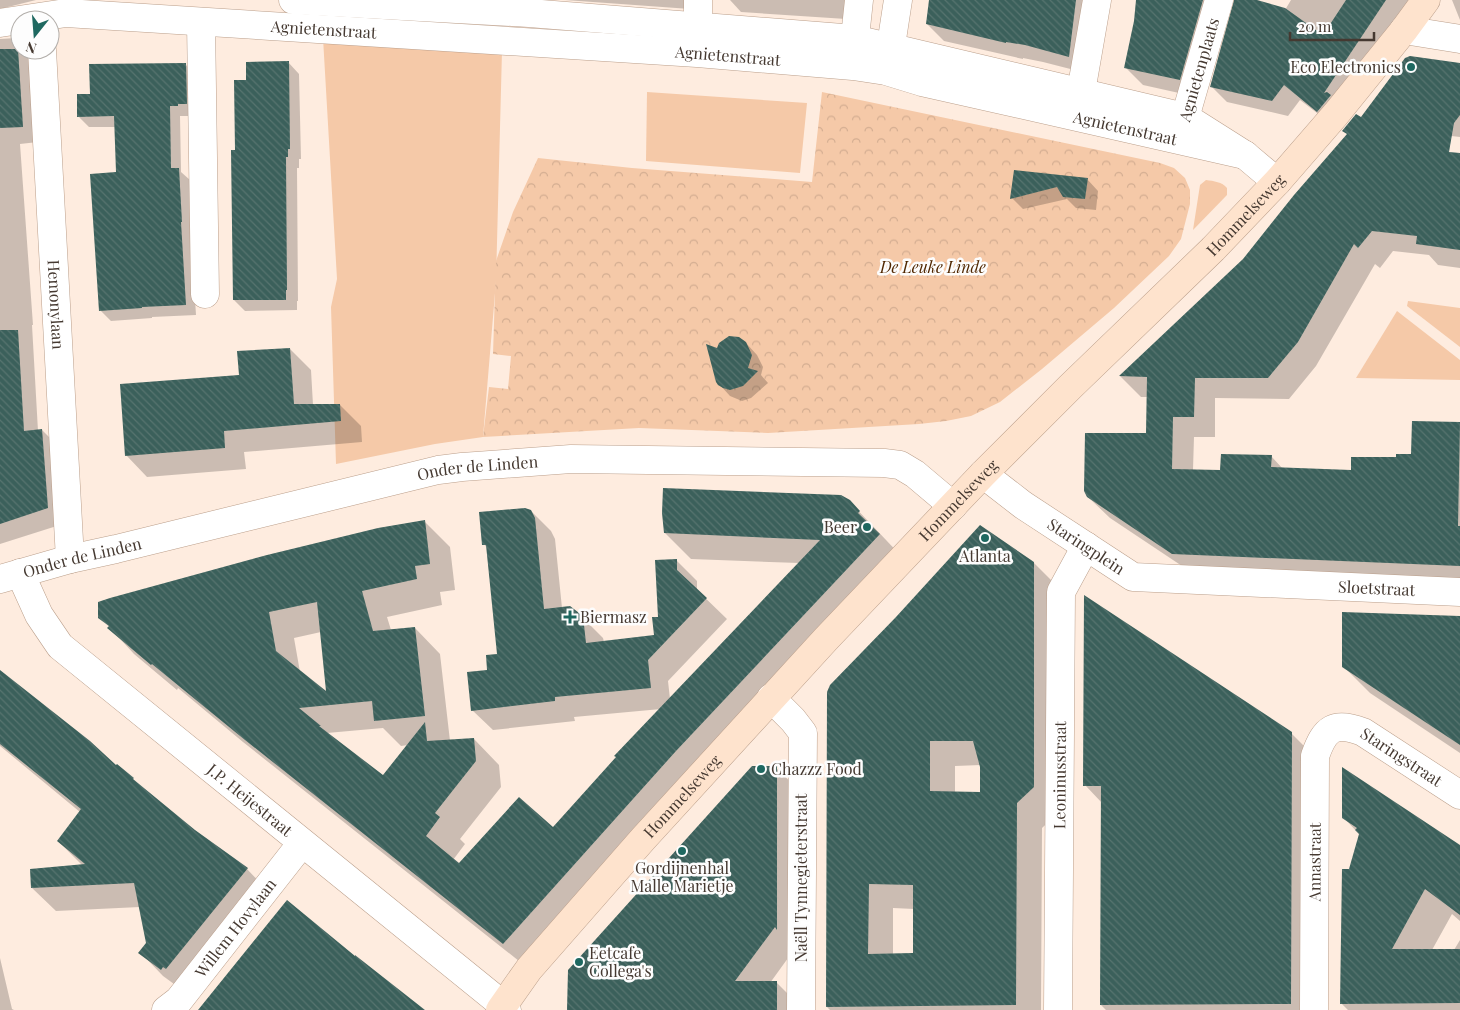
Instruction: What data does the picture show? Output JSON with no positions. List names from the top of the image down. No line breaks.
{"streets":{"street":["Agnietenstraat","Agnietenplaats","Hommelseweg","Hemonylaan","Onder de Linden","Staringplein","Sloetstraat","Staringstraat","Leoninusstraat","J.P. Heijestraat","Annastraat","Naëll Tynnegieterstraat","Willem Hovylaan"]},"crossings":[["Agnietenstraat","Agnietenplaats"],["Agnietenstraat","Hommelseweg"],["Hommelseweg","Onder de Linden"],["Hommelseweg","Staringplein"],["Hommelseweg","J.P. Heijestraat"],["Hommelseweg","Naëll Tynnegieterstraat"],["Hemonylaan","Onder de Linden"],["Onder de Linden","J.P. Heijestraat"],["Staringplein","Sloetstraat"],["Staringplein","Leoninusstraat"],["Staringstraat","Annastraat"],["J.P. Heijestraat","Willem Hovylaan"]],"parks":["De Leuke Linde"],"places":{"other":["Eco Electronics","Beer","Atlanta","Chazzz Food","Gordijnenhal Malle Marietje","Eetcafe Collega's"],"health":["Biermasz"]},"scale_bar":"20 m","north":"bottom"}
